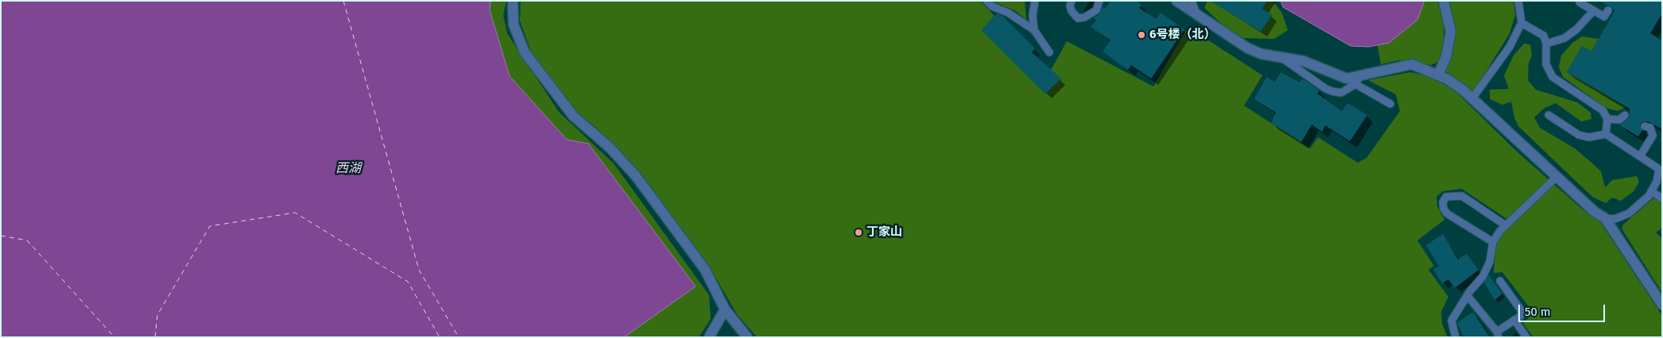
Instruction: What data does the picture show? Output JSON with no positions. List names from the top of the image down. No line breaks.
{"water":["西湖"],"places":["6号楼（北）","丁家山"],"scale_bar":"50 m"}
